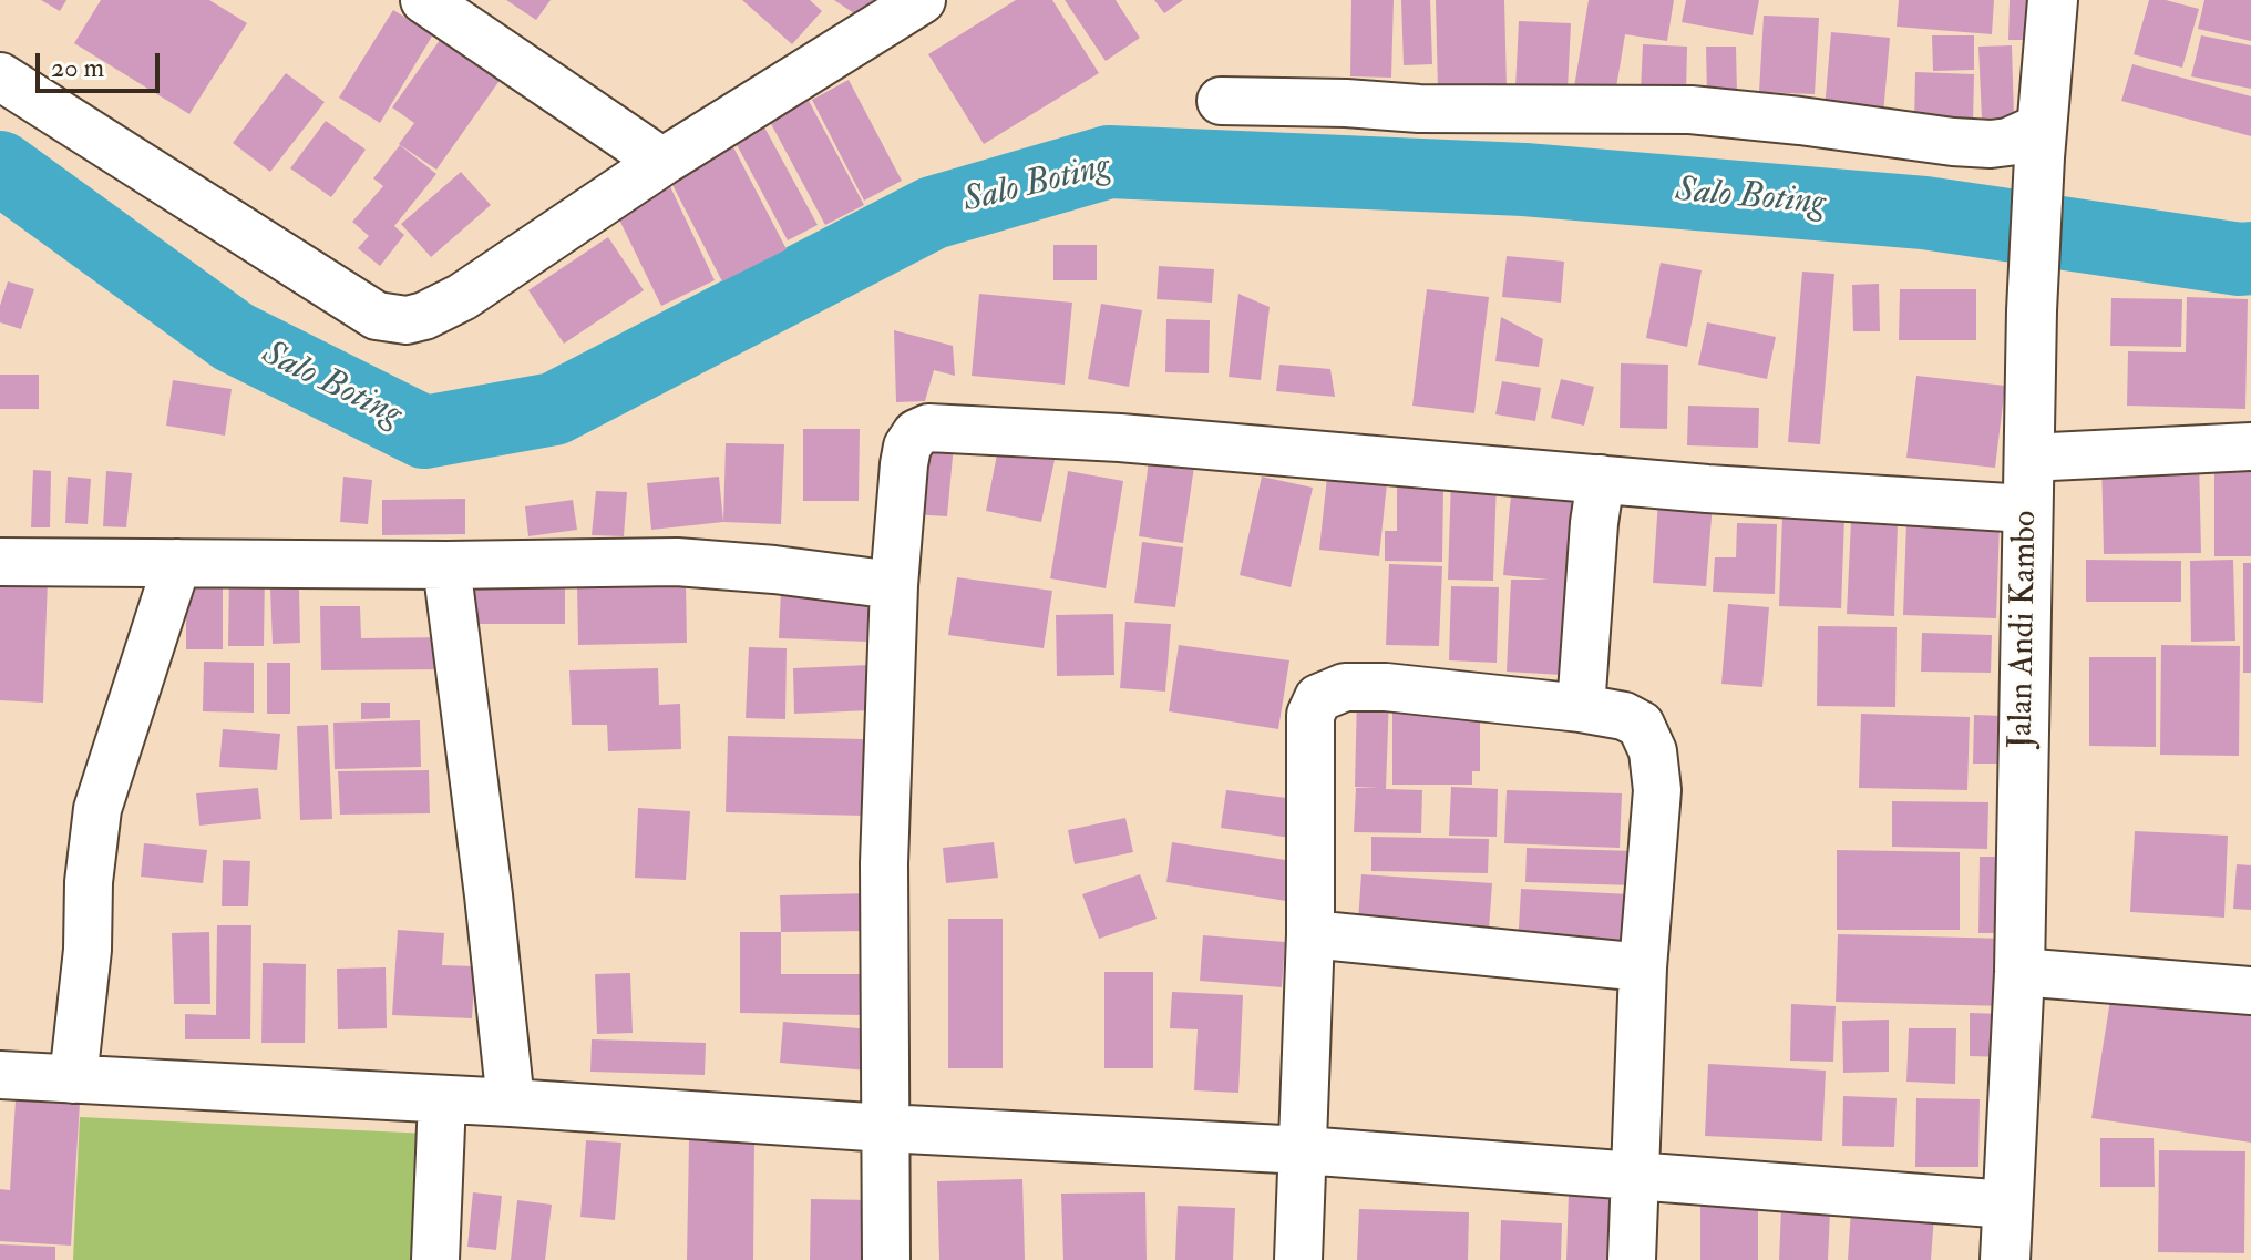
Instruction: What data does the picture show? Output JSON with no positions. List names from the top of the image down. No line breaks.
{"streets":{"street":["Jalan Andi Kambo"]},"water":["Salo Boting"],"scale_bar":"20 m"}
